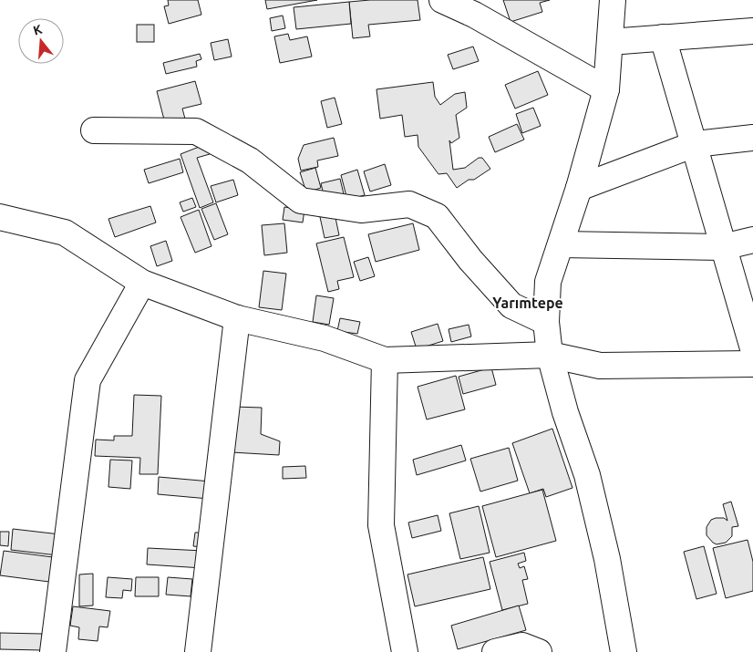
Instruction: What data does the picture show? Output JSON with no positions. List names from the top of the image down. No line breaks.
{"districts":["Yarımtepe"],"north":"top"}
